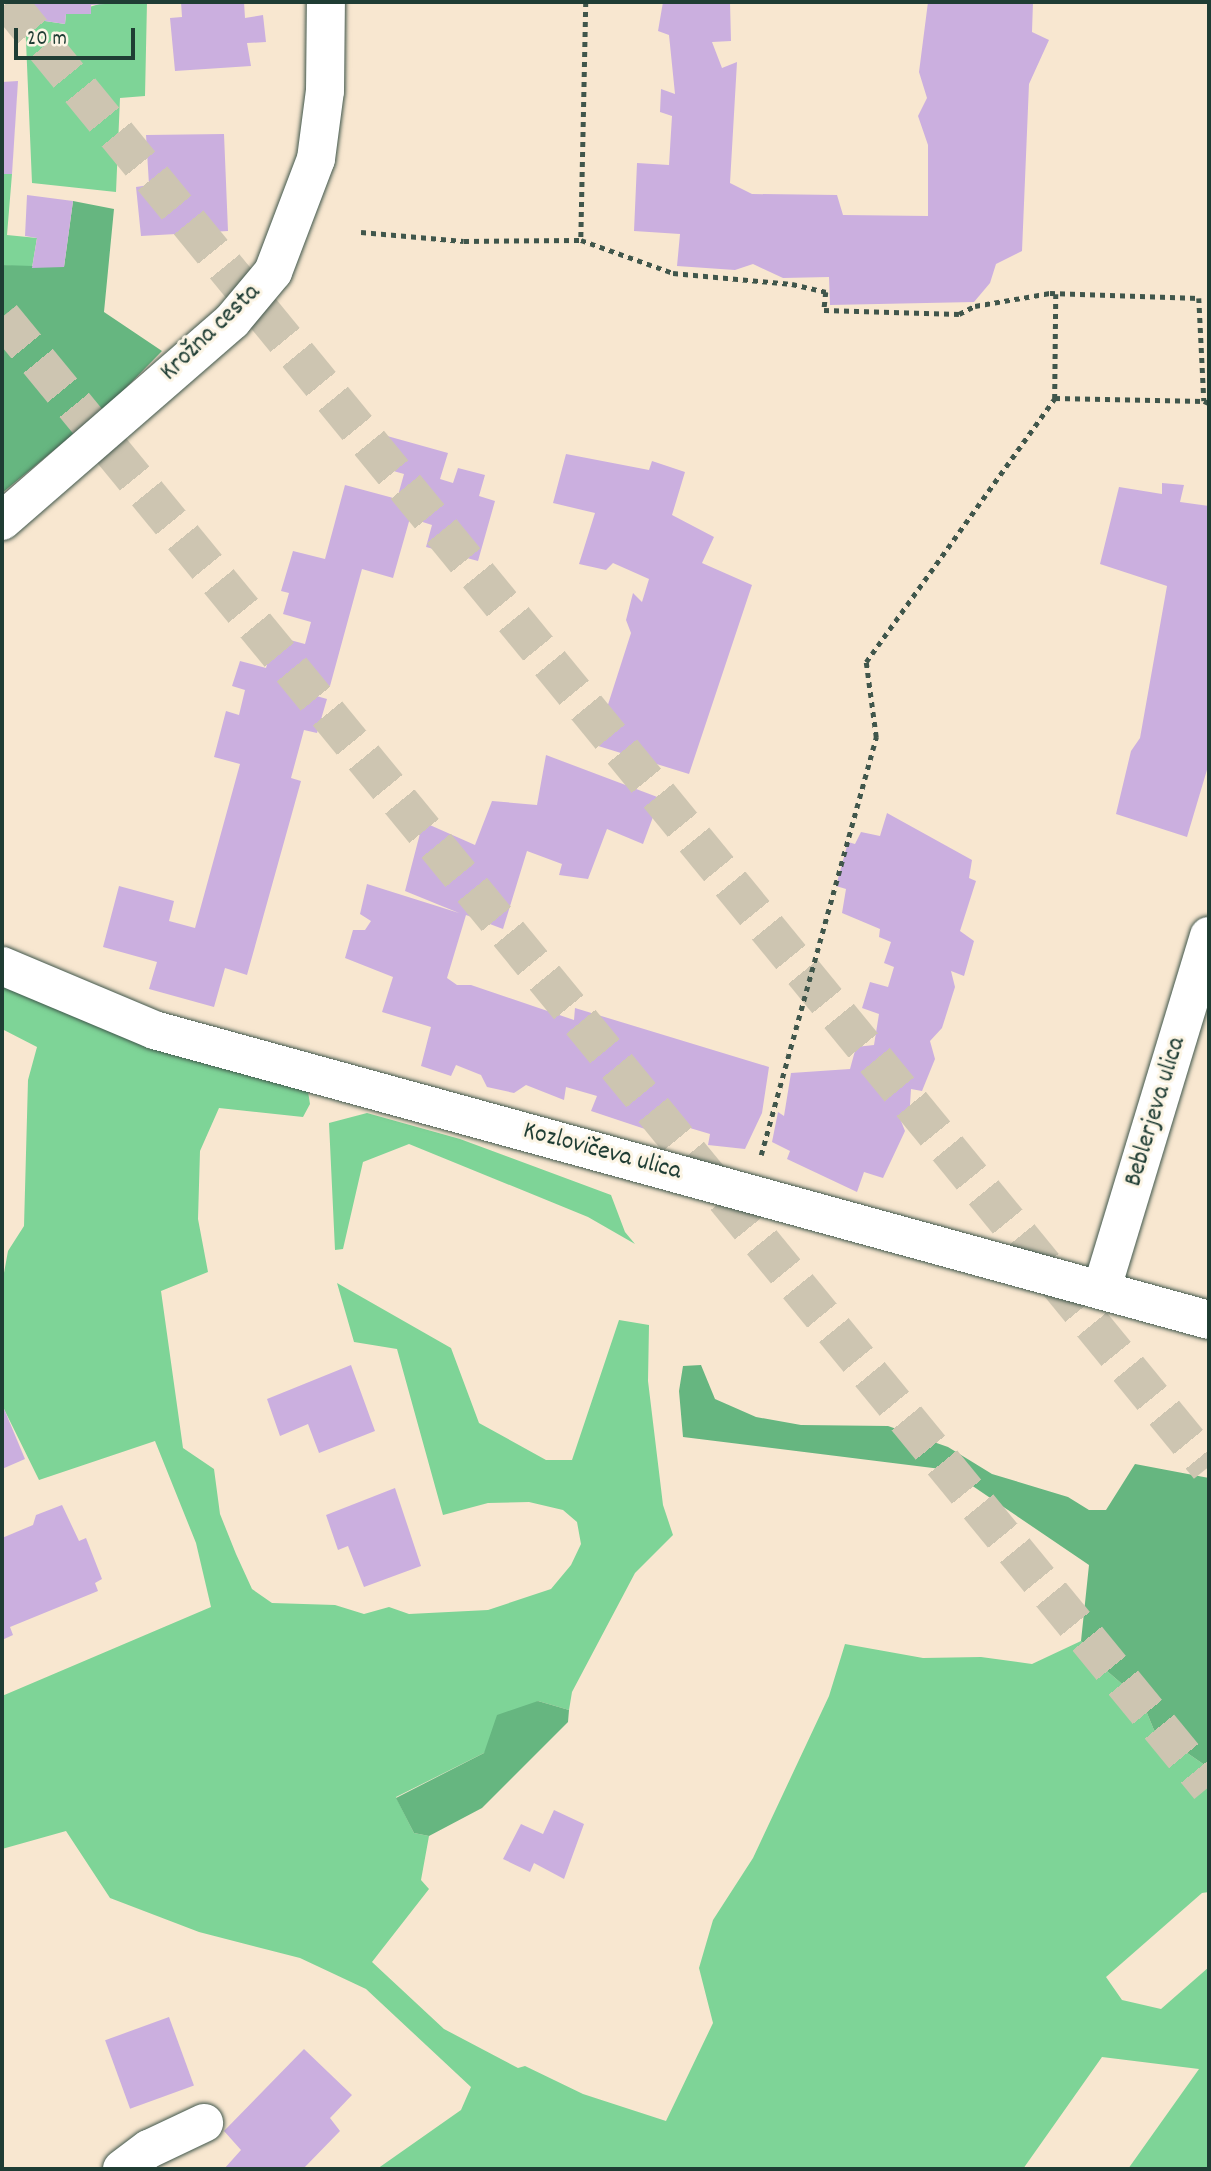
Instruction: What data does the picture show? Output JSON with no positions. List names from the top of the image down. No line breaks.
{"streets":{"street":["Krožna cesta","Beblerjeva ulica","Kozlovičeva ulica"]},"crossings":[["Beblerjeva ulica","Kozlovičeva ulica"]],"scale_bar":"20 m"}
